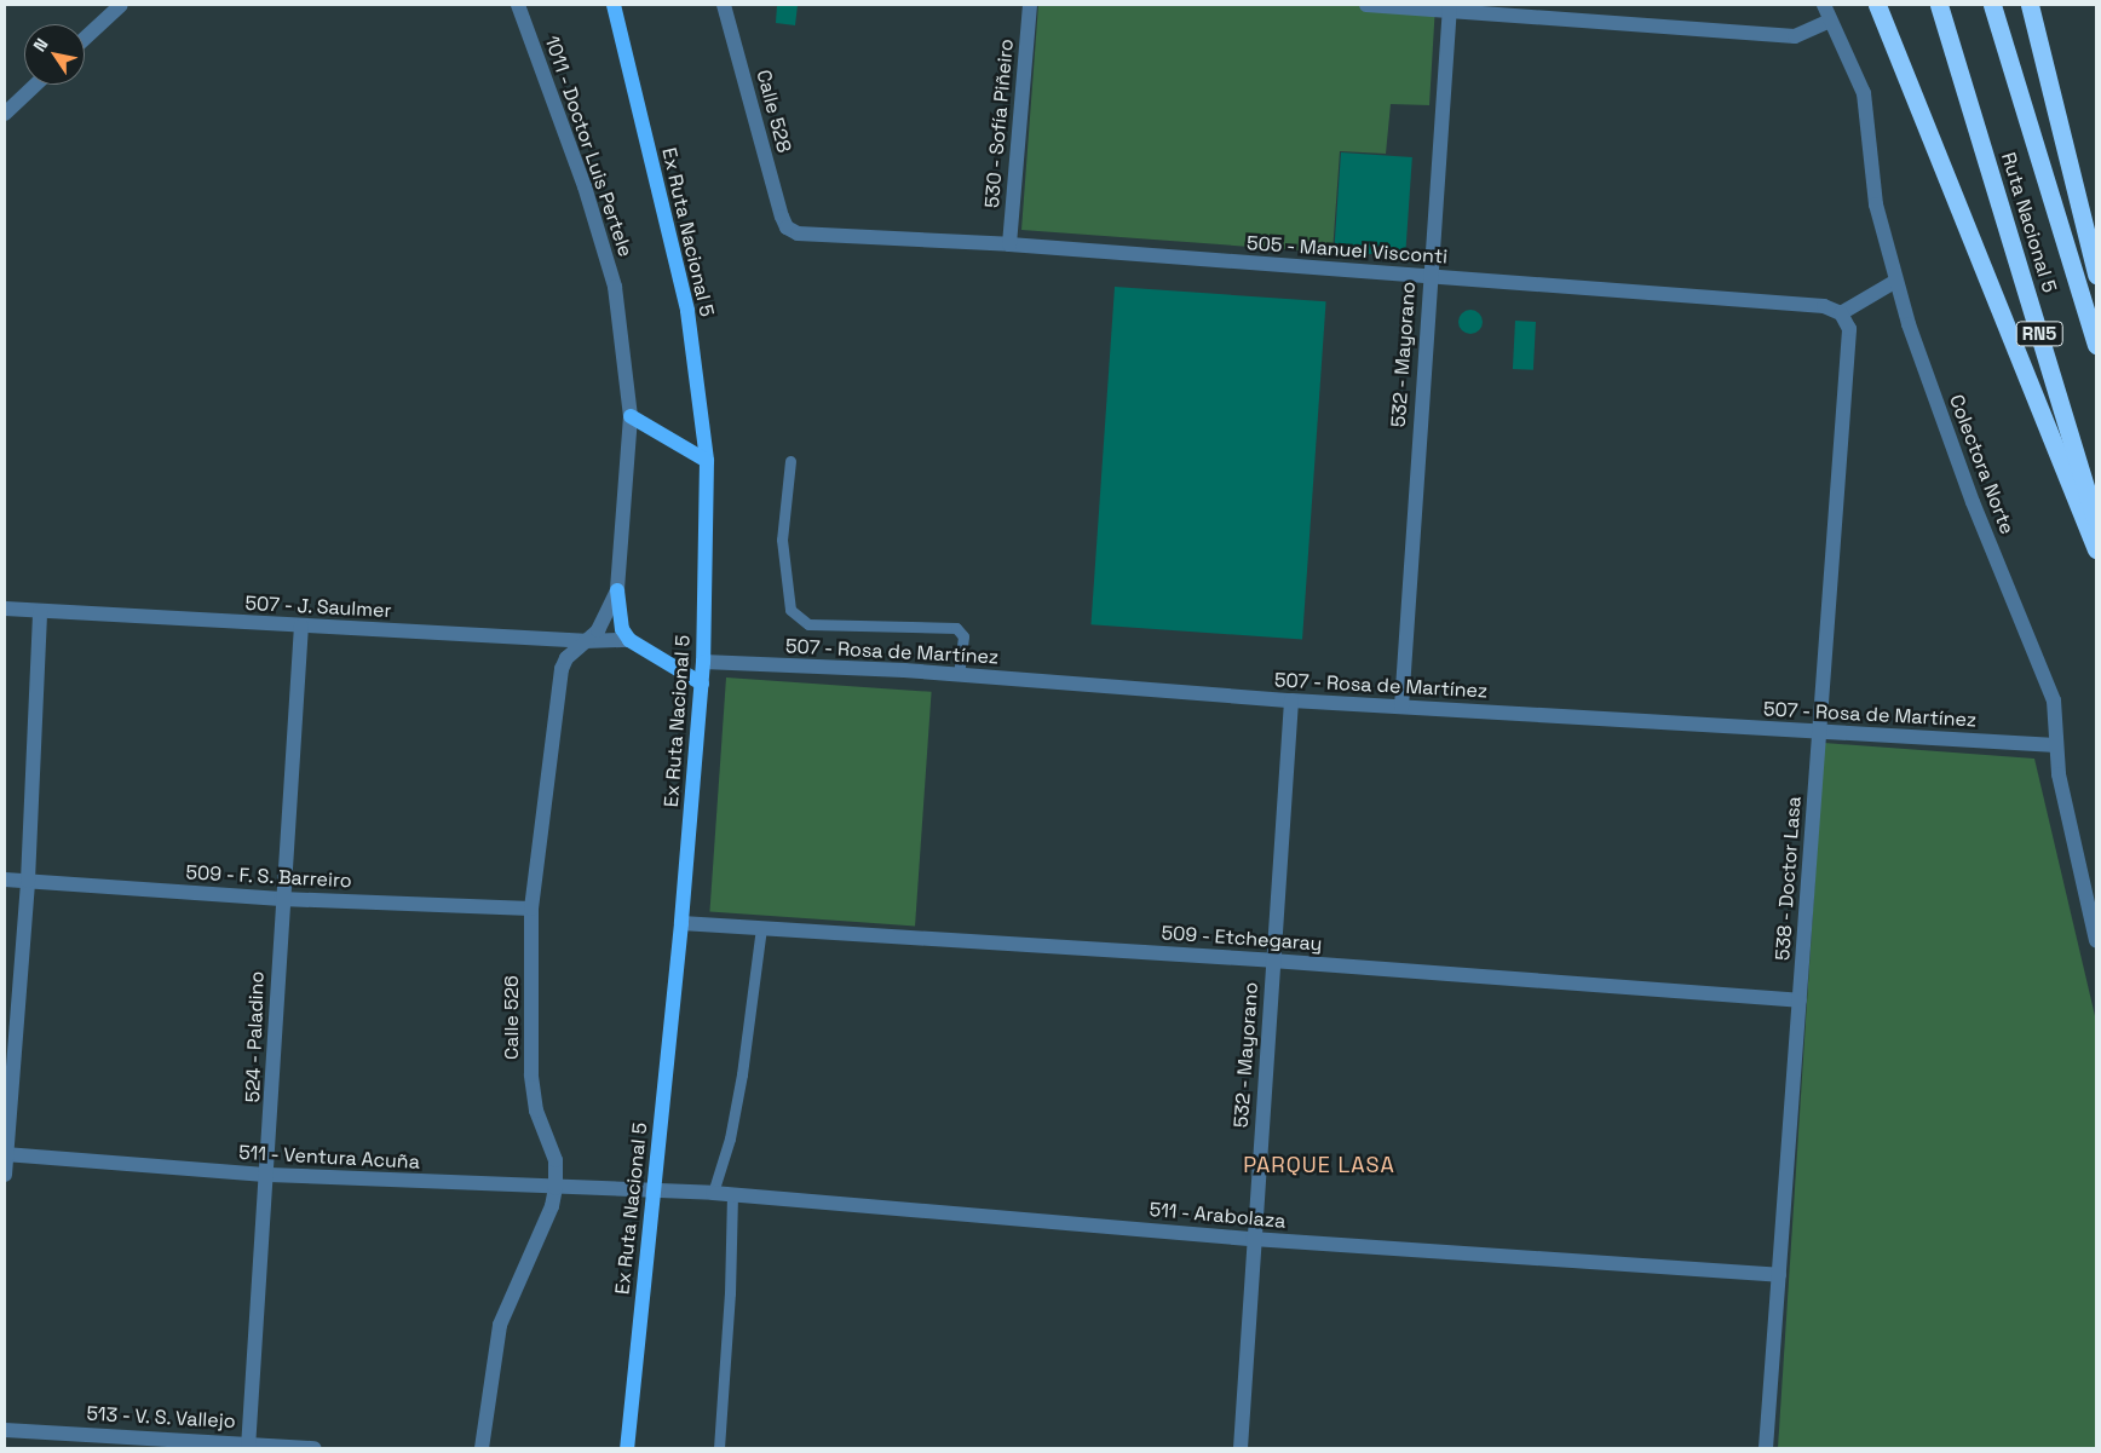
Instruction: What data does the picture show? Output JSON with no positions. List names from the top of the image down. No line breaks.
{"streets":{"highway":["Ruta Nacional 5","RN5"],"main road":["Ex Ruta Nacional 5"],"street":["Calle 528","530 - Sofía Piñeiro","1011 - Doctor Luis Pertele","505 - Manuel Visconti","532 - Mayorano","Colectora Norte","507 - J. Saulmer","507 - Rosa de Martínez","509 - F. S. Barreiro","538 - Doctor Lasa","509 - Etchegaray","Calle 526","524 - Paladino","511 - Ventura Acuña","511 - Arabolaza","513 - V. S. Vallejo"]},"crossings":[["Calle 528","505 - Manuel Visconti"],["530 - Sofía Piñeiro","505 - Manuel Visconti"],["1011 - Doctor Luis Pertele","Calle 526"],["Ex Ruta Nacional 5","507 - Rosa de Martínez"],["Ex Ruta Nacional 5","509 - Etchegaray"],["Ex Ruta Nacional 5","511 - Ventura Acuña"],["Ex Ruta Nacional 5","511 - Arabolaza"],["505 - Manuel Visconti","532 - Mayorano"],["505 - Manuel Visconti","538 - Doctor Lasa"],["532 - Mayorano","507 - Rosa de Martínez"],["532 - Mayorano","509 - Etchegaray"],["532 - Mayorano","511 - Arabolaza"],["Colectora Norte","507 - Rosa de Martínez"],["507 - J. Saulmer","Calle 526"],["507 - J. Saulmer","524 - Paladino"],["507 - Rosa de Martínez","538 - Doctor Lasa"],["509 - F. S. Barreiro","Calle 526"],["509 - F. S. Barreiro","524 - Paladino"],["538 - Doctor Lasa","509 - Etchegaray"],["538 - Doctor Lasa","511 - Arabolaza"],["Calle 526","511 - Ventura Acuña"],["524 - Paladino","511 - Ventura Acuña"],["524 - Paladino","513 - V. S. Vallejo"],["511 - Ventura Acuña","511 - Arabolaza"]],"districts":["PARQUE LASA"],"north":"top left"}
